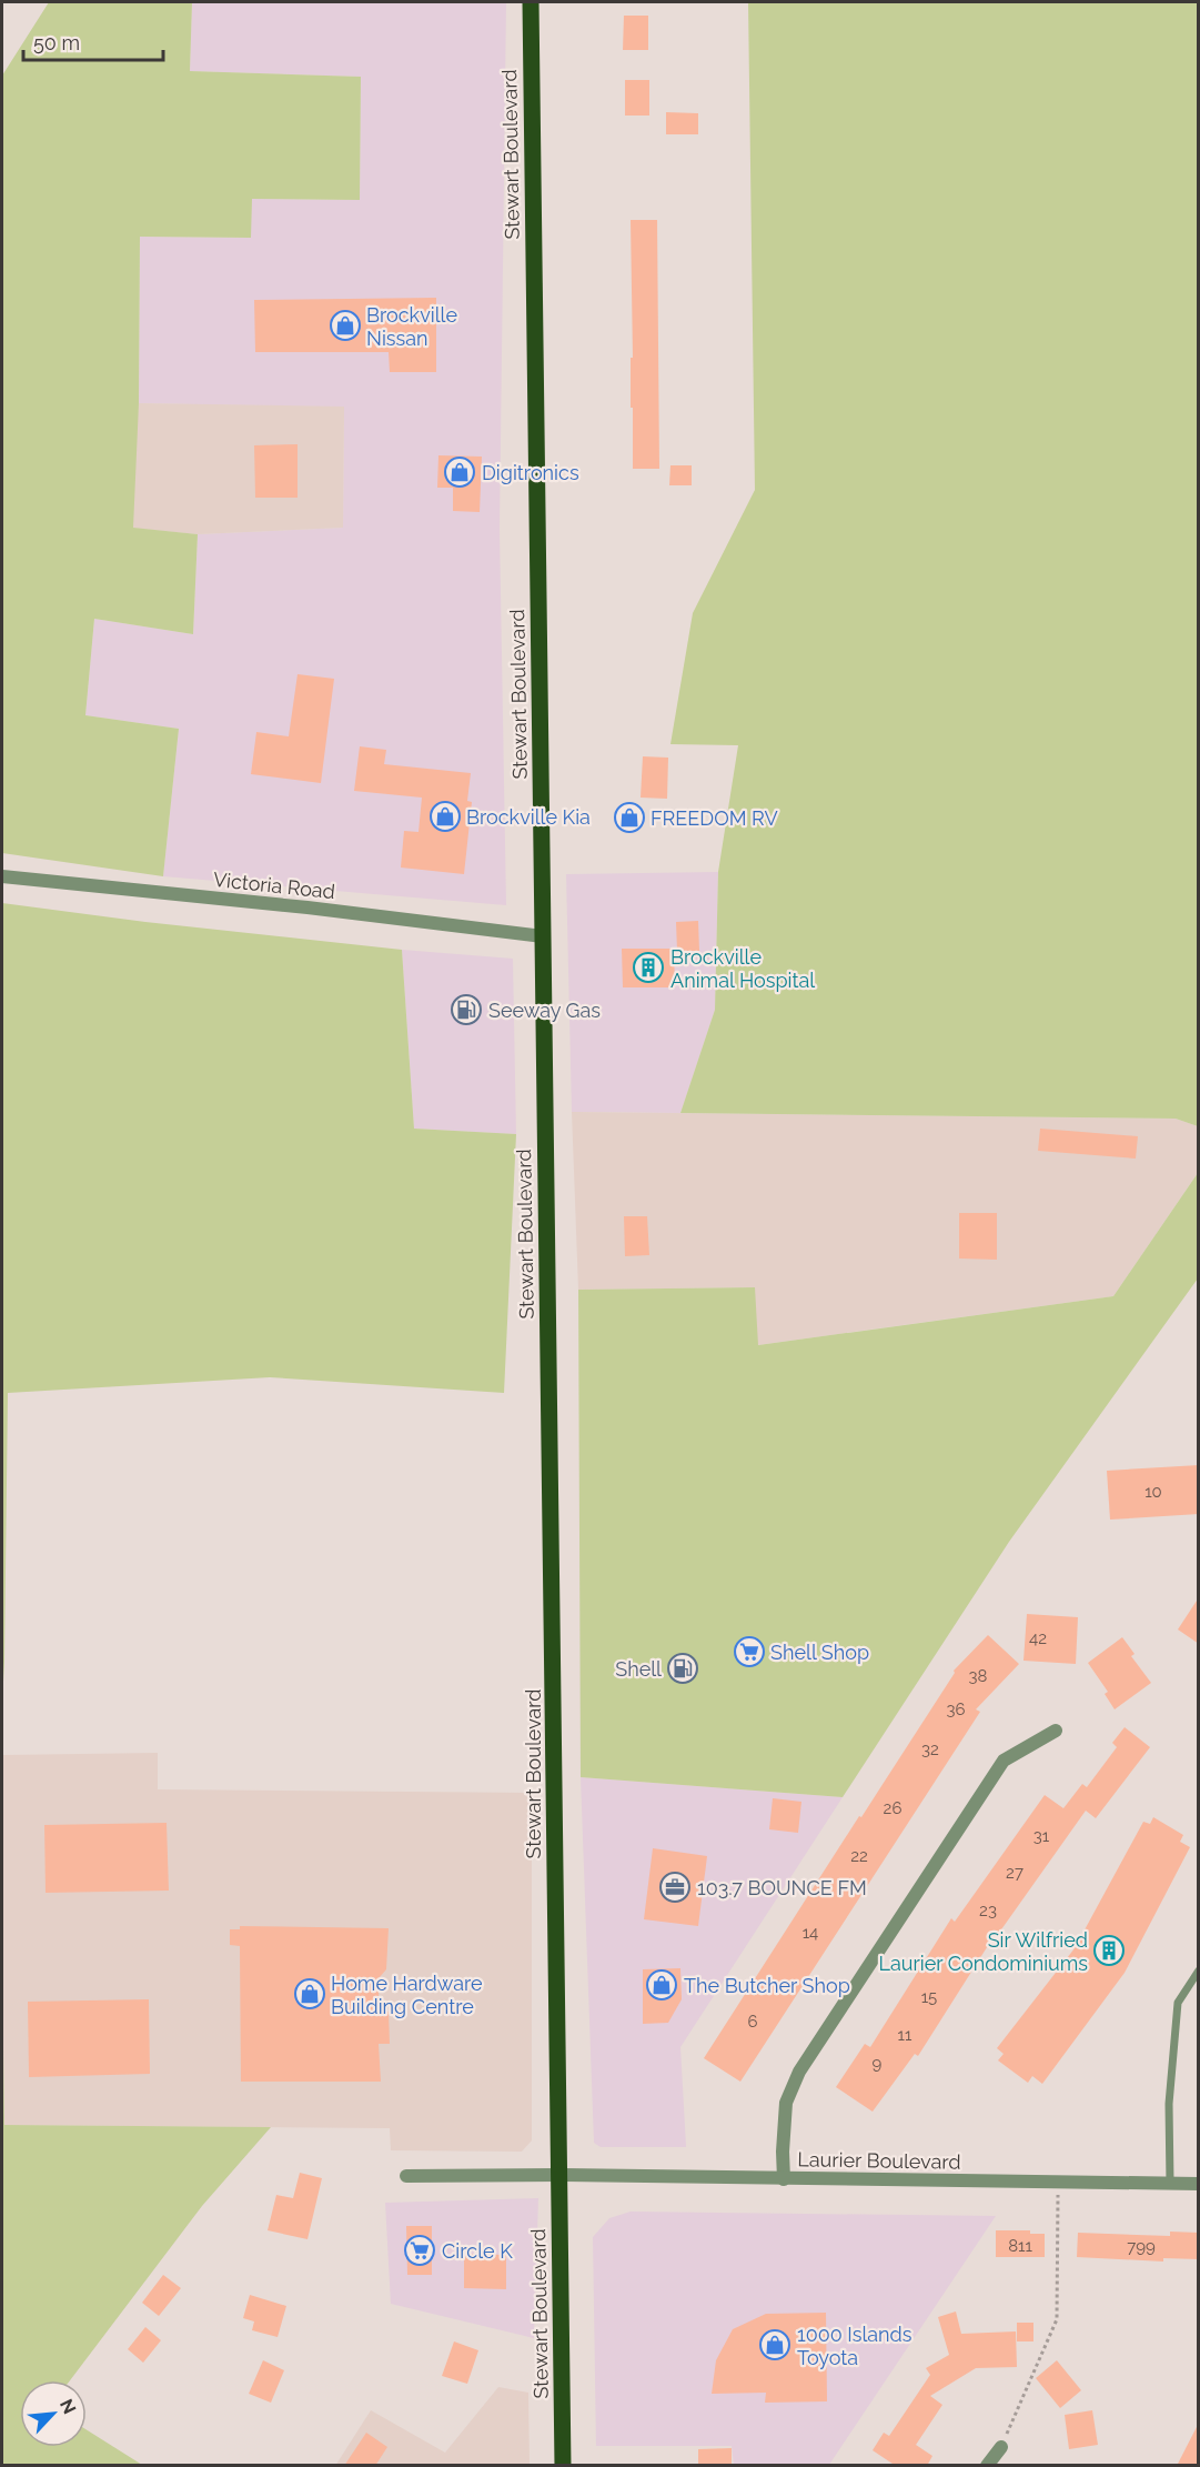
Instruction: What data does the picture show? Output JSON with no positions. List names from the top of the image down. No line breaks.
{"streets":{"main road":["Stewart Boulevard"],"street":["Victoria Road","Laurier Boulevard"]},"crossings":[["Stewart Boulevard","Victoria Road"],["Stewart Boulevard","Laurier Boulevard"]],"places":{"shop":["Brockville Nissan","Digitronics","Brockville Kia","FREEDOM RV","The Butcher Shop","Home Hardware Building Centre","1000 Islands Toyota"],"building":["Brockville Animal Hospital","Sir Wilfried Laurier Condominiums"],"fuel station":["Seeway Gas","Shell"],"supermarket":["Shell Shop","Circle K"],"office":["103.7 BOUNCE FM"]},"house_numbers":["10","42","38","36","32","26","31","22","27","23","14","15","6","11","9","811","799"],"scale_bar":"50 m","north":"top right"}
